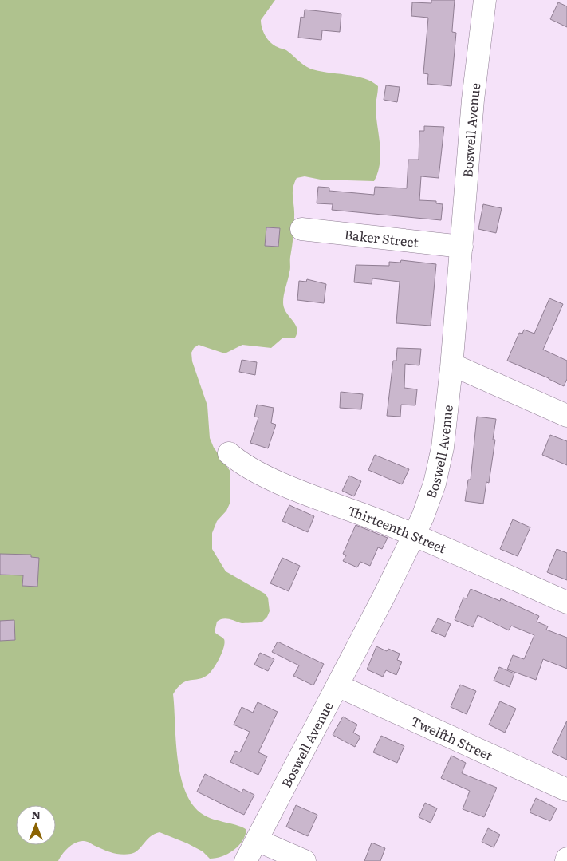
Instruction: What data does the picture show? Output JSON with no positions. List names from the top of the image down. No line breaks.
{"streets":{"street":["Boswell Avenue","Baker Street","Thirteenth Street","Twelfth Street"]},"crossings":[["Boswell Avenue","Baker Street"],["Boswell Avenue","Thirteenth Street"],["Boswell Avenue","Twelfth Street"]],"north":"top"}
